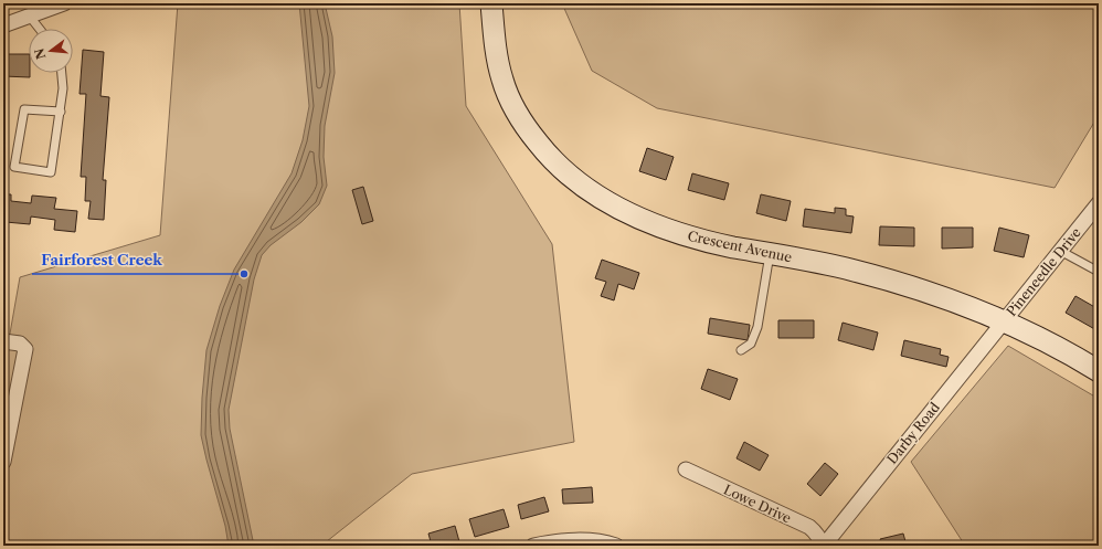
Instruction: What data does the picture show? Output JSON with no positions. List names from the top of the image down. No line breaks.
{"streets":{"street":["Crescent Avenue","Pineneedle Drive","Darby Road","Lowe Drive"]},"crossings":[["Crescent Avenue","Pineneedle Drive"],["Crescent Avenue","Darby Road"],["Pineneedle Drive","Darby Road"],["Darby Road","Lowe Drive"]],"places":["Fairforest Creek"],"north":"left"}
